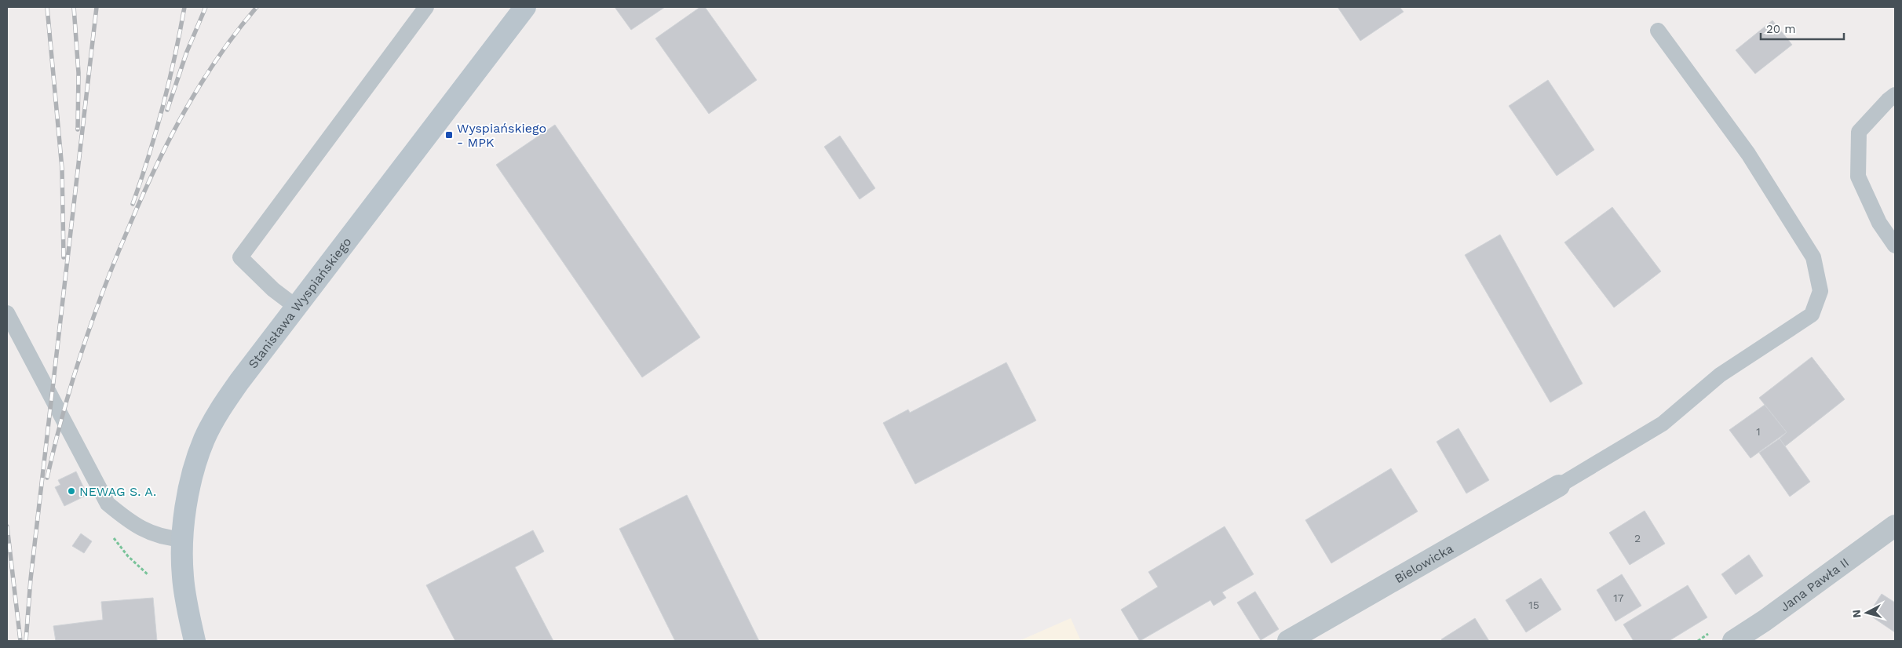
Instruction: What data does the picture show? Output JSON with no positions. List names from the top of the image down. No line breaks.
{"streets":{"street":["Stanisława Wyspiańskiego","Bielowicka","Jana Pawła II"]},"places":{"transit":["Wyspiańskiego - MPK"],"other":["NEWAG S. A."]},"house_numbers":["1","2","17","15"],"scale_bar":"20 m","north":"left"}
